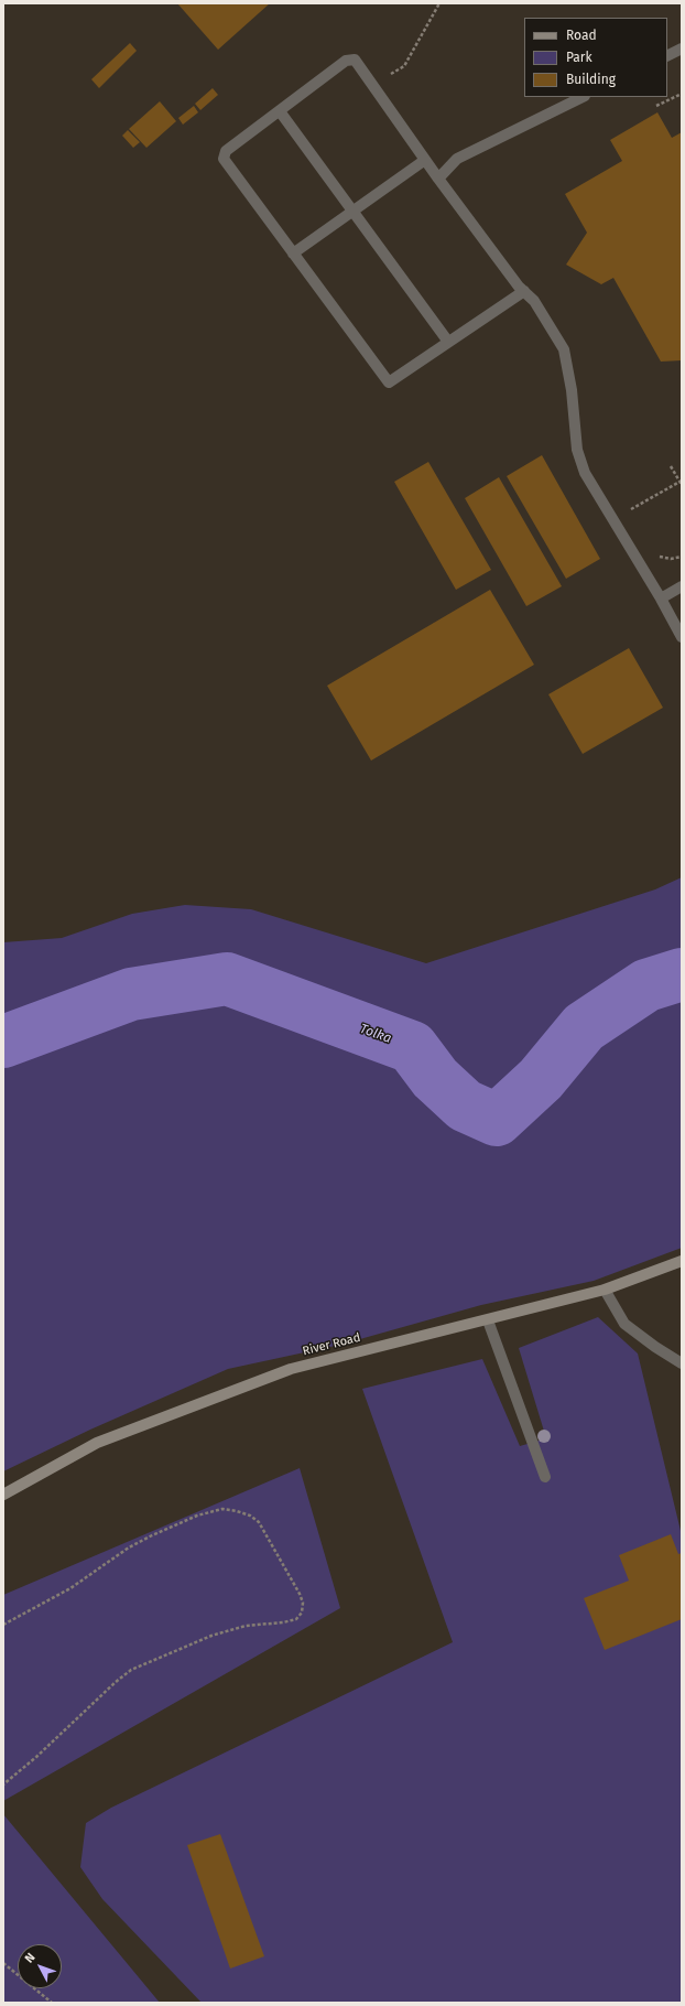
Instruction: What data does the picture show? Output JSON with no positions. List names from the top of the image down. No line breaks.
{"streets":{"main road":["River Road"]},"water":["Tolka"],"legend":["Road","Park","Building"],"north":"top left"}
